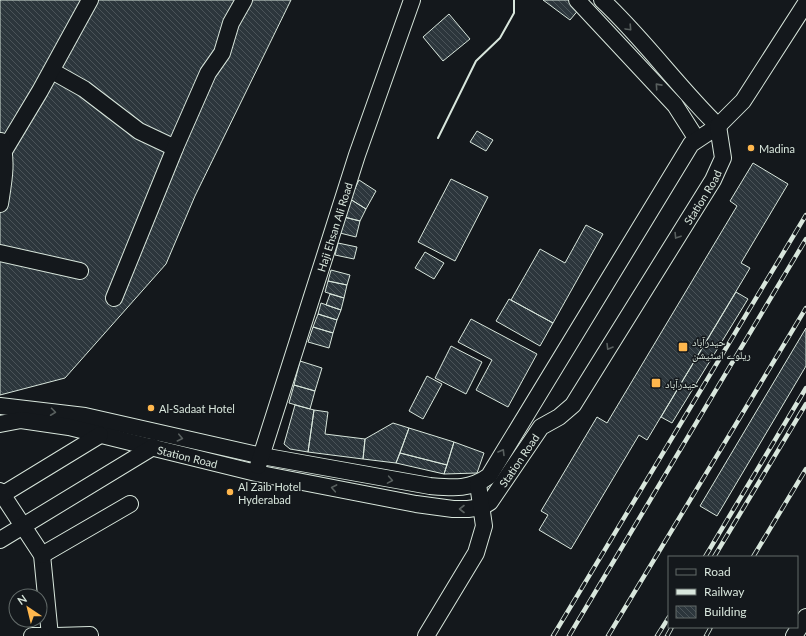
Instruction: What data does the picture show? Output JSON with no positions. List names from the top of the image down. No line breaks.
{"streets":{"street":["Station Road","Haji Ehsan Ali Road"]},"crossings":[["Station Road","Haji Ehsan Ali Road"]],"places":{"other":["Madina","Al-Sadaat Hotel","Al Zaib Hotel Hyderabad"],"transit":["حیدرآباد ریلوے اسٹیشن","حیدرآباد"]},"legend":["Road","Railway","Building"],"north":"top left"}
